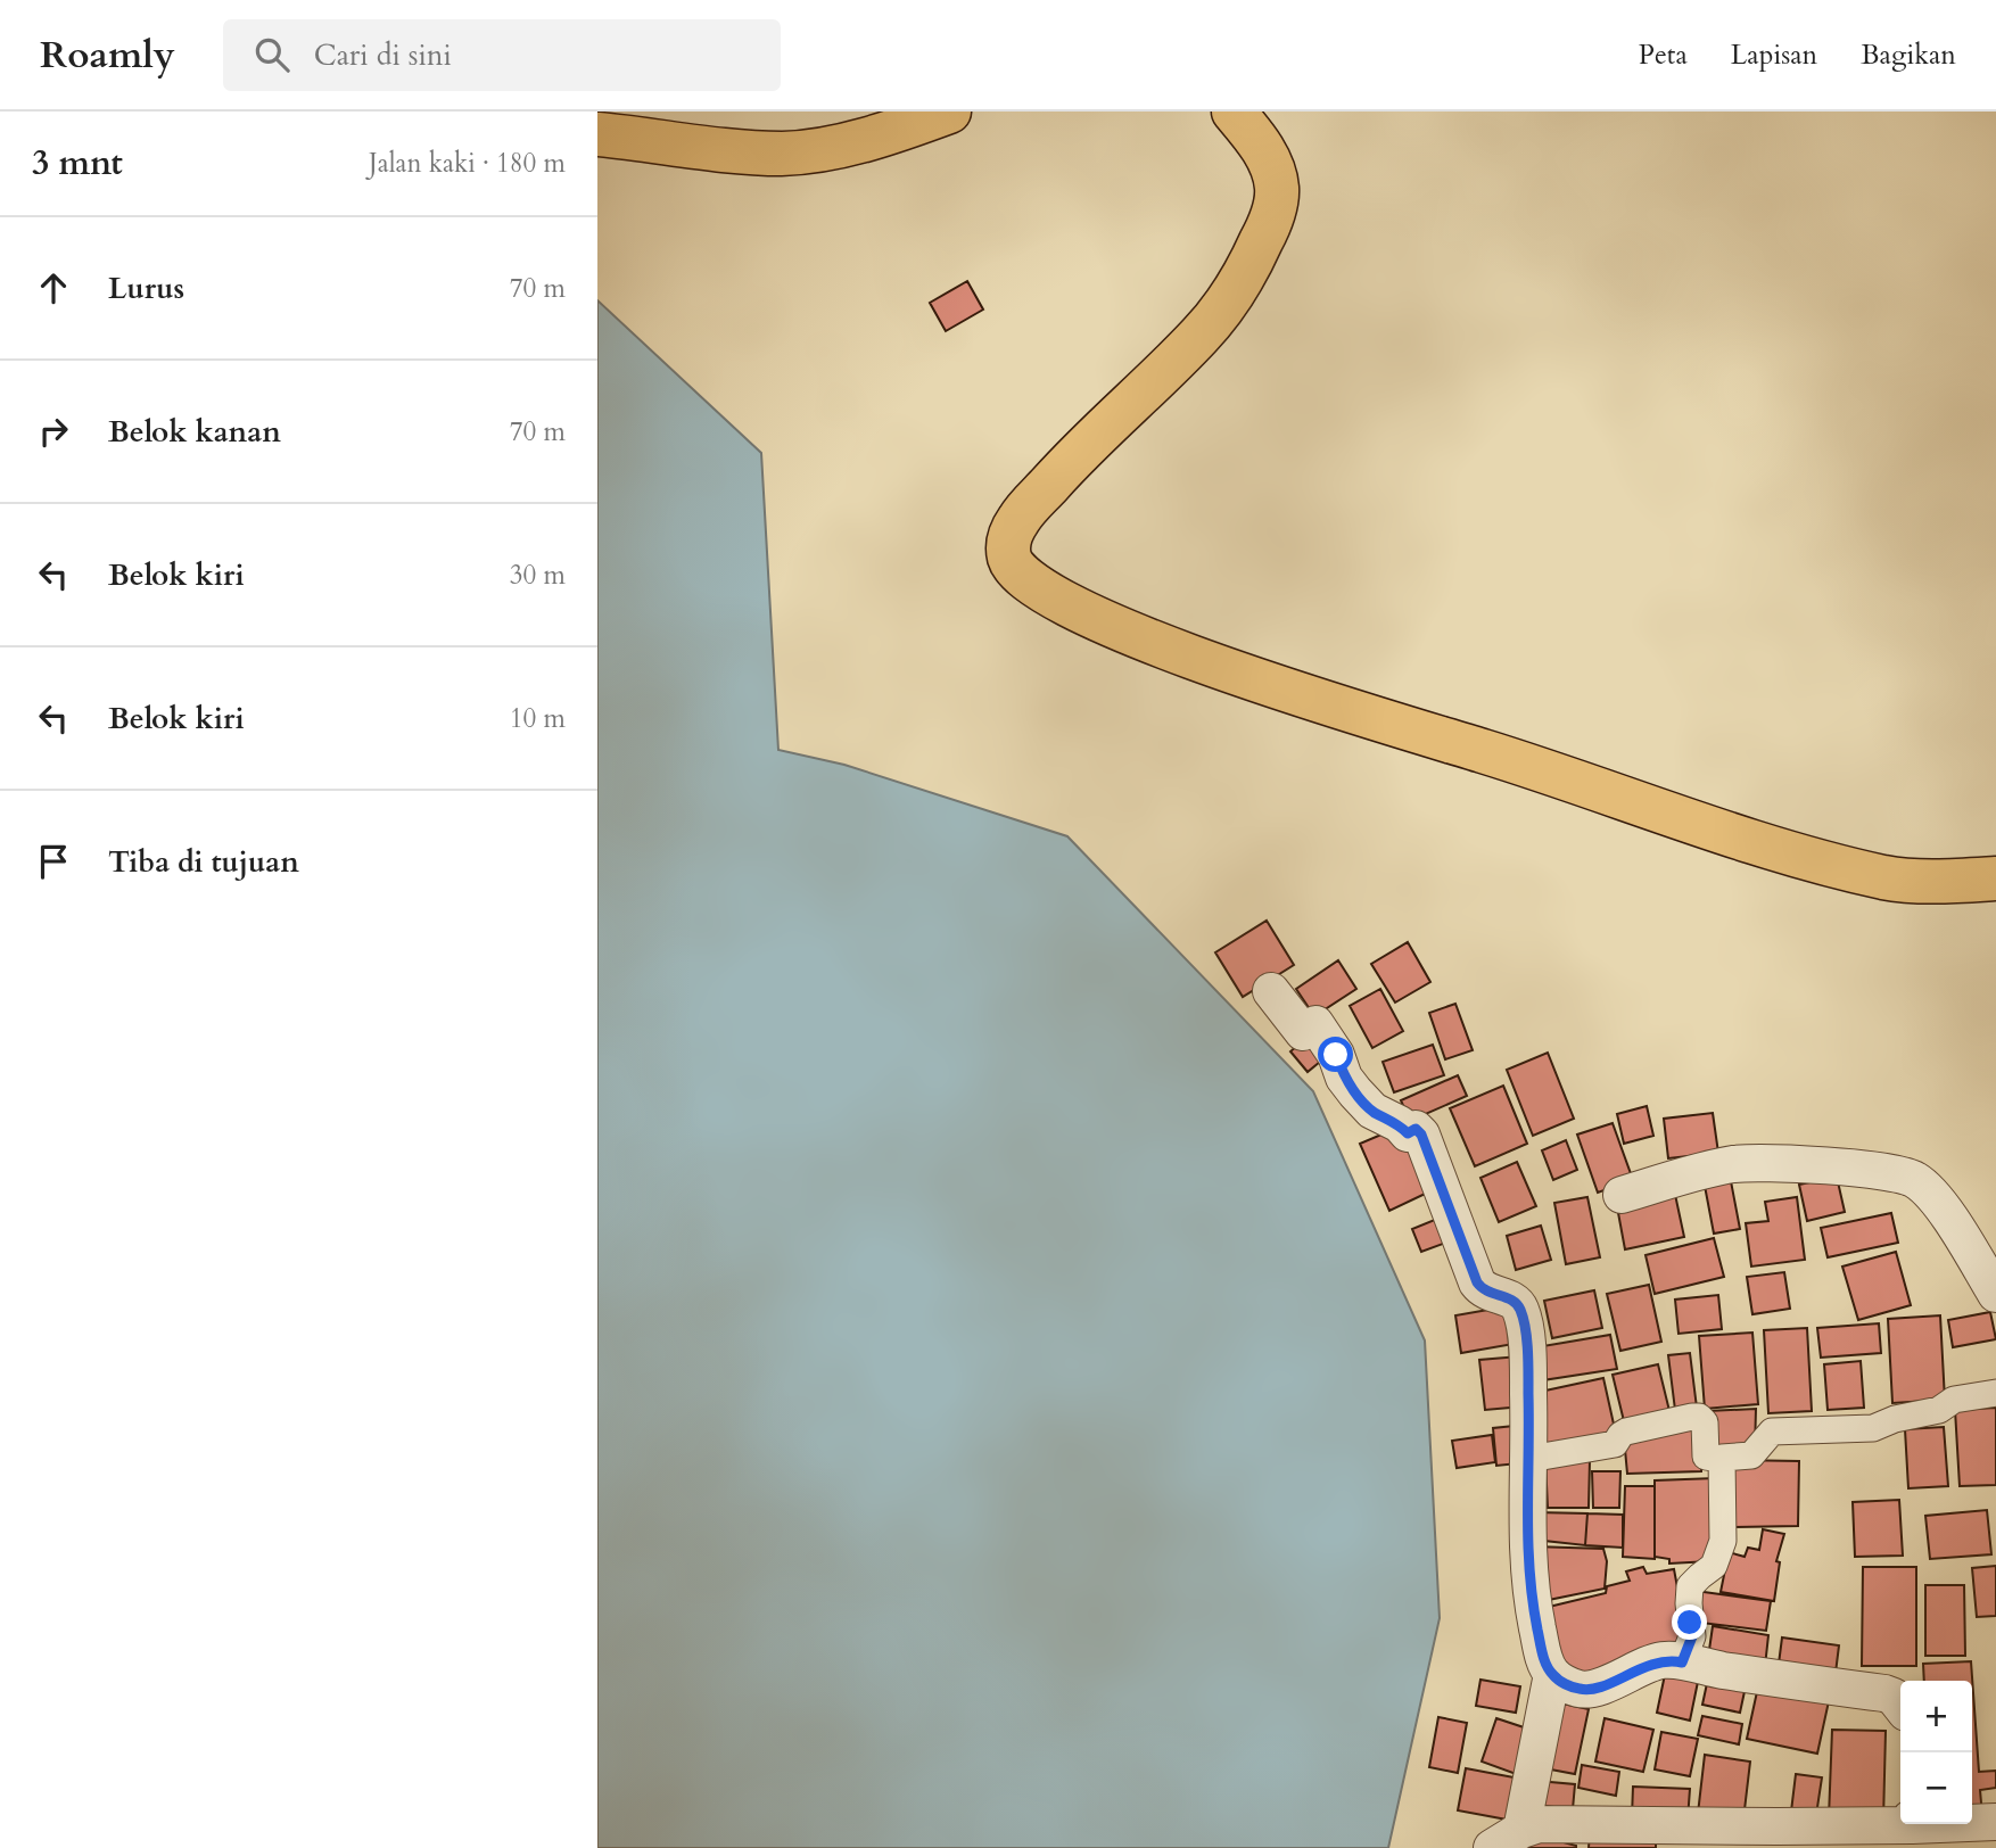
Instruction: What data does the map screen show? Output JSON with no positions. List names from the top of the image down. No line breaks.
{"page":{"header":"Roamly","search":"Cari di sini","nav":["Peta","Lapisan","Bagikan"],"heading":["3 mnt","Jalan kaki · 180 m"],"list":[["Lurus","70 m"],["Belok kanan","70 m"],["Belok kiri","30 m"],["Belok kiri","10 m"],"Tiba di tujuan"],"map_buttons":["+","−"]}}
